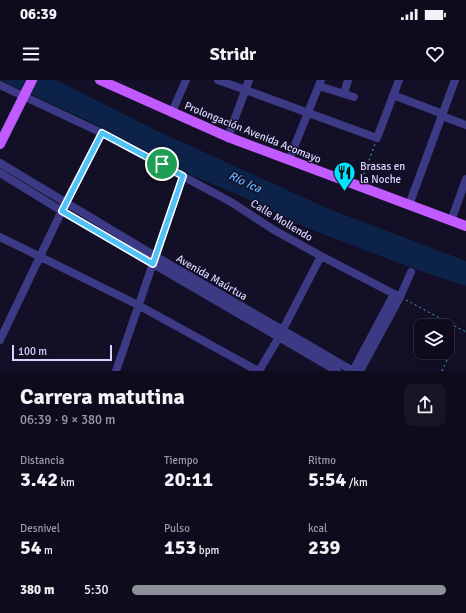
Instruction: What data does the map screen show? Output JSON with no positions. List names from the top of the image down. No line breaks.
{"streets":{"main road":["Prolongación Avenida Acomayo"],"street":["Calle Mollendo","Avenida Maúrtua"]},"water":["Río Ica"],"places":{"restaurant":["Brasas en la Noche"]},"scale_bar":"100 m","page":{"status":"06:39","header":"Stridr","scale":"100 m","heading":["Carrera matutina","06:39 · 9 × 380 m"],"stats":[["Distancia","3.42 km"],["Tiempo","20:11"],["Ritmo","5:54 /km"],["Desnivel","54 m"],["Pulso","153 bpm"],["kcal","239"]],"list":[{"name":"380 m","note":"5:30"}]}}
